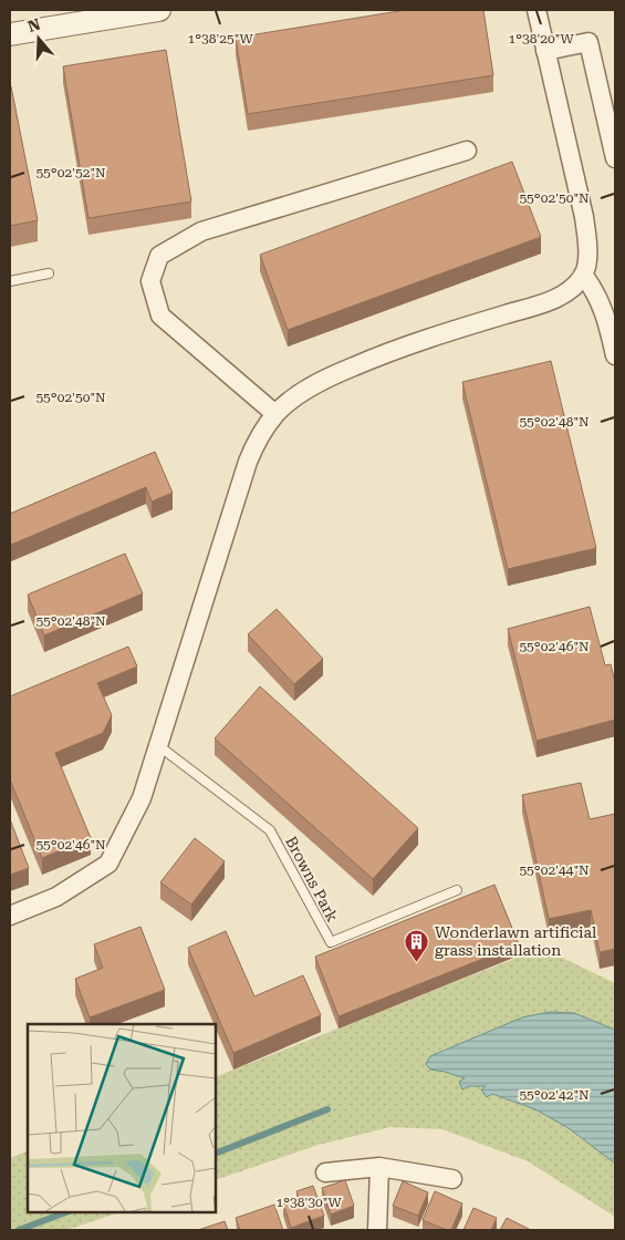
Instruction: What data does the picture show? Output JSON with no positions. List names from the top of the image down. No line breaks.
{"streets":{"lane":["Browns Park"]},"places":{"building":["Wonderlawn artificial grass installation"]},"north":"top","coordinates":["1°38'25\"W","1°38'20\"W","55°02'52\"N","55°02'50\"N","55°02'48\"N","55°02'46\"N","55°02'44\"N","55°02'42\"N","1°38'30\"W"]}
